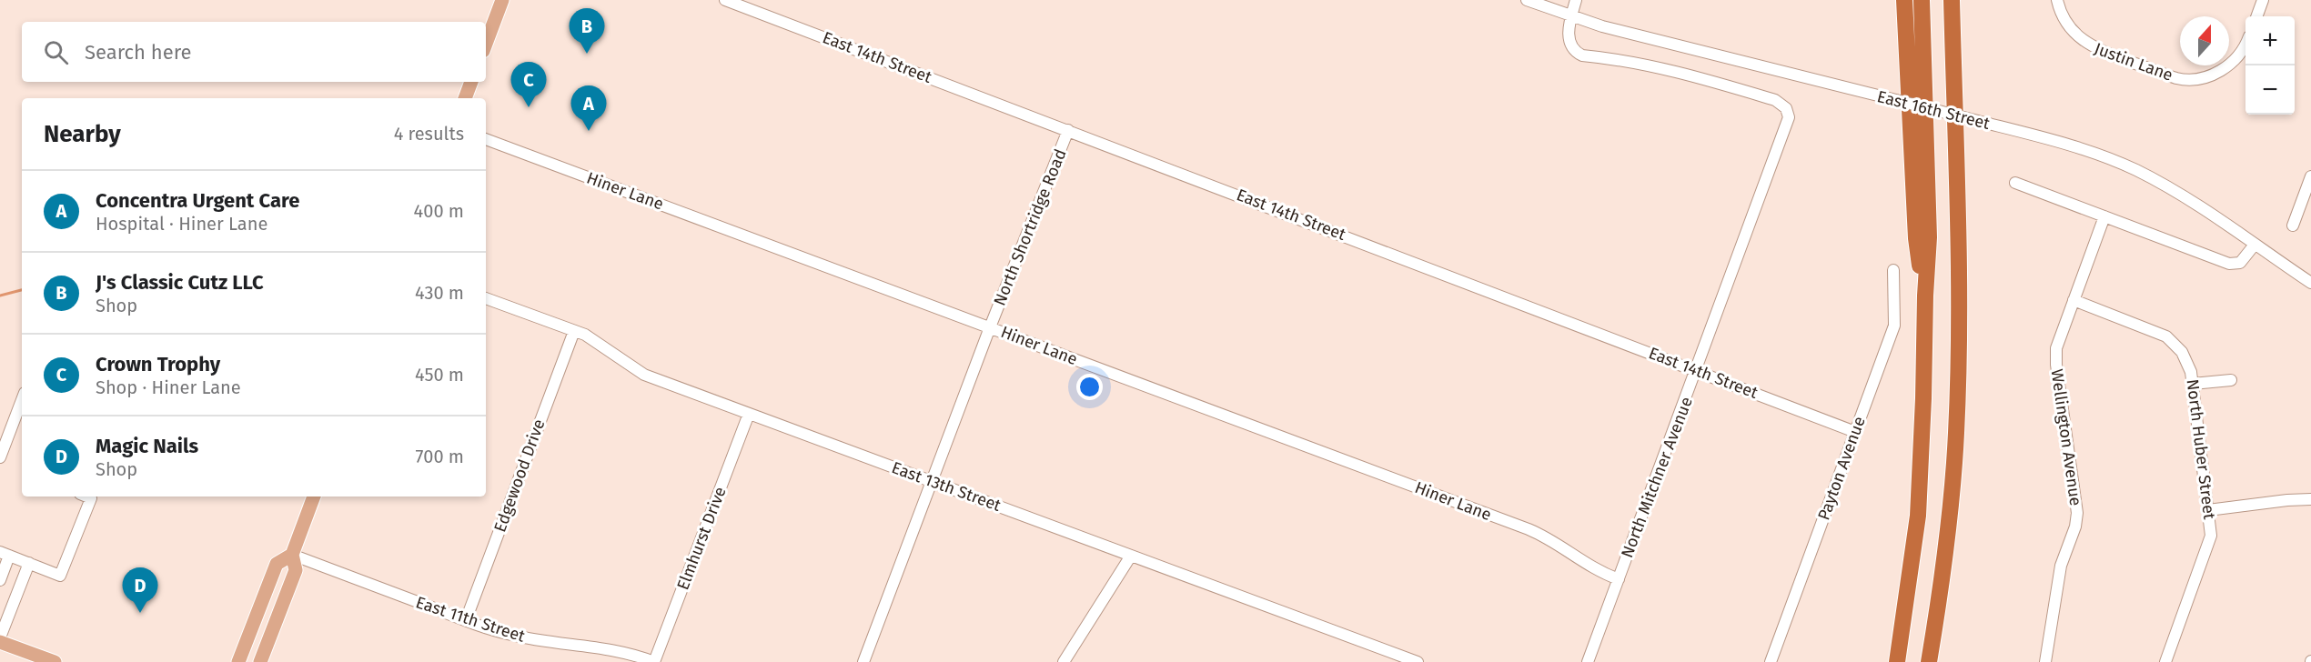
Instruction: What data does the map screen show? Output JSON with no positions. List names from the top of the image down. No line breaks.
{"streets":{"street":["East 14th Street","Justin Lane","East 16th Street","Hiner Lane","North Shortridge Road","Wellington Avenue","North Huber Street","Payton Avenue","Edgewood Drive","North Mitchner Avenue","East 13th Street","Elmhurst Drive","East 11th Street"]},"crossings":[["East 14th Street","North Shortridge Road"],["East 14th Street","Payton Avenue"],["East 14th Street","North Mitchner Avenue"],["East 16th Street","North Mitchner Avenue"],["Hiner Lane","North Shortridge Road"],["Hiner Lane","North Mitchner Avenue"],["North Shortridge Road","East 13th Street"],["Wellington Avenue","North Huber Street"],["Edgewood Drive","East 13th Street"],["Edgewood Drive","East 11th Street"],["East 13th Street","Elmhurst Drive"],["Elmhurst Drive","East 11th Street"]],"north":"top","page":{"pins":["B","C","A","D"],"map_buttons":["+","−"],"search":"Search here","heading":["Nearby","4 results"],"list":[{"mark":"A","name":"Concentra Urgent Care","note":"Hospital · Hiner Lane","value":"400 m"},{"mark":"B","name":"J's Classic Cutz LLC","note":"Shop","value":"430 m"},{"mark":"C","name":"Crown Trophy","note":"Shop · Hiner Lane","value":"450 m"},{"mark":"D","name":"Magic Nails","note":"Shop","value":"700 m"}]}}
